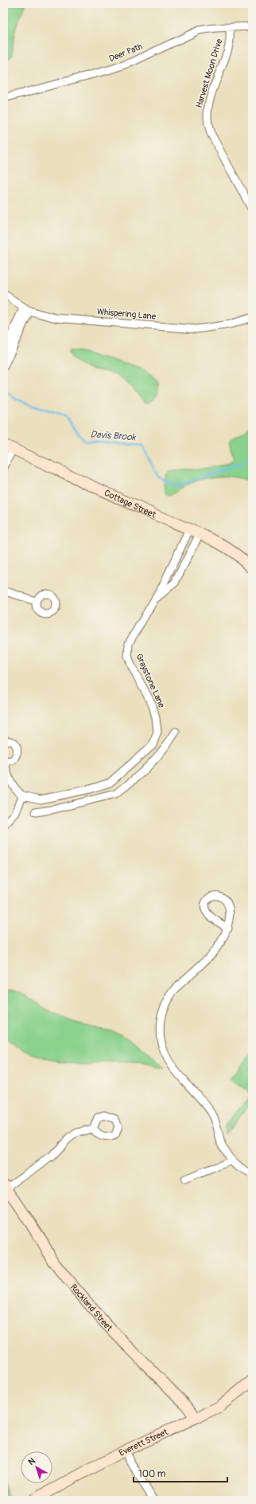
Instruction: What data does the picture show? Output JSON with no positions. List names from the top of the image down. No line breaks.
{"streets":{"street":["Deer Path","Harvest Moon Drive","Whispering Lane","Cottage Street","Graystone Lane","Rockland Street","Everett Street"]},"crossings":[["Deer Path","Harvest Moon Drive"],["Cottage Street","Graystone Lane"],["Rockland Street","Everett Street"]],"water":["Davis Brook"],"scale_bar":"100 m","north":"top left"}
